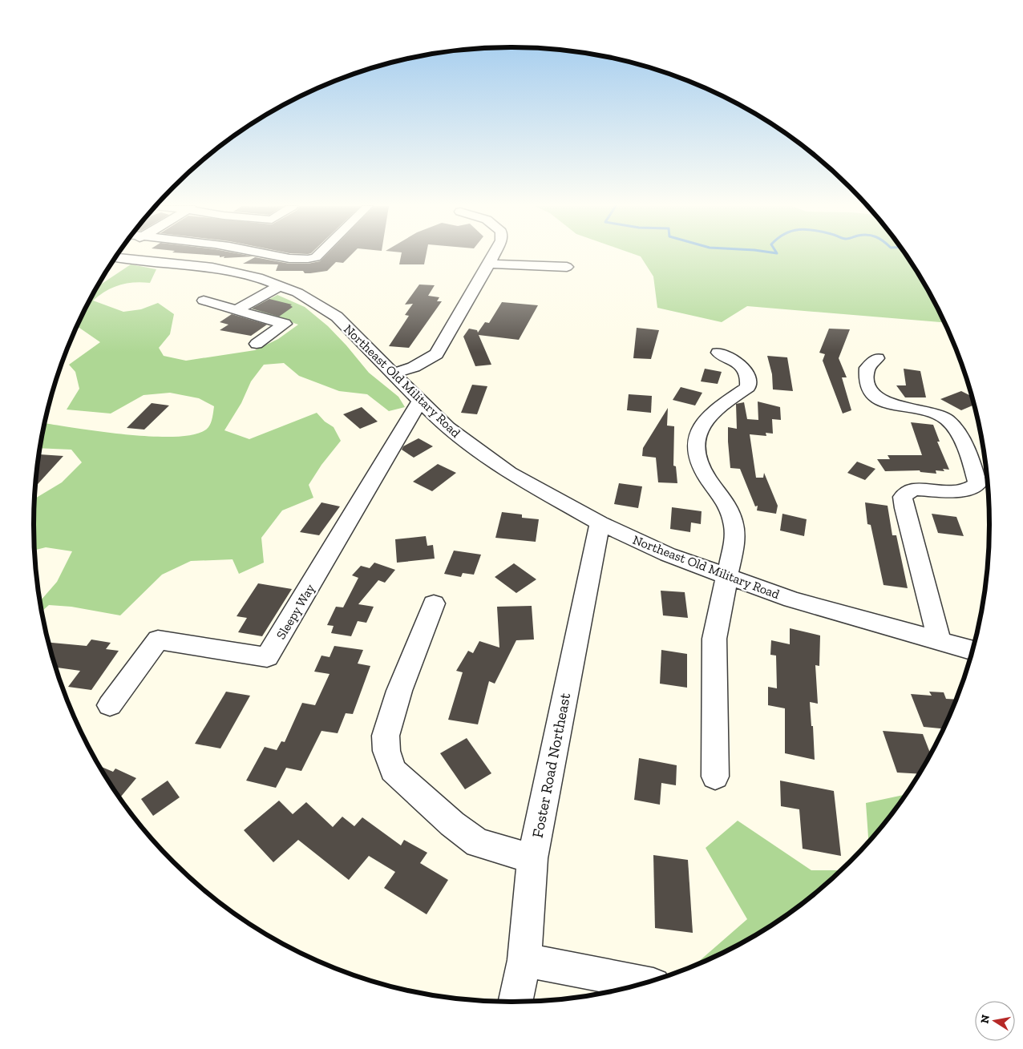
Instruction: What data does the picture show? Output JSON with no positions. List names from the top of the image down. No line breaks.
{"streets":{"street":["Northeast Old Military Road","Sleepy Way","Foster Road Northeast"]},"crossings":[["Northeast Old Military Road","Sleepy Way"],["Northeast Old Military Road","Foster Road Northeast"]],"north":"left"}
